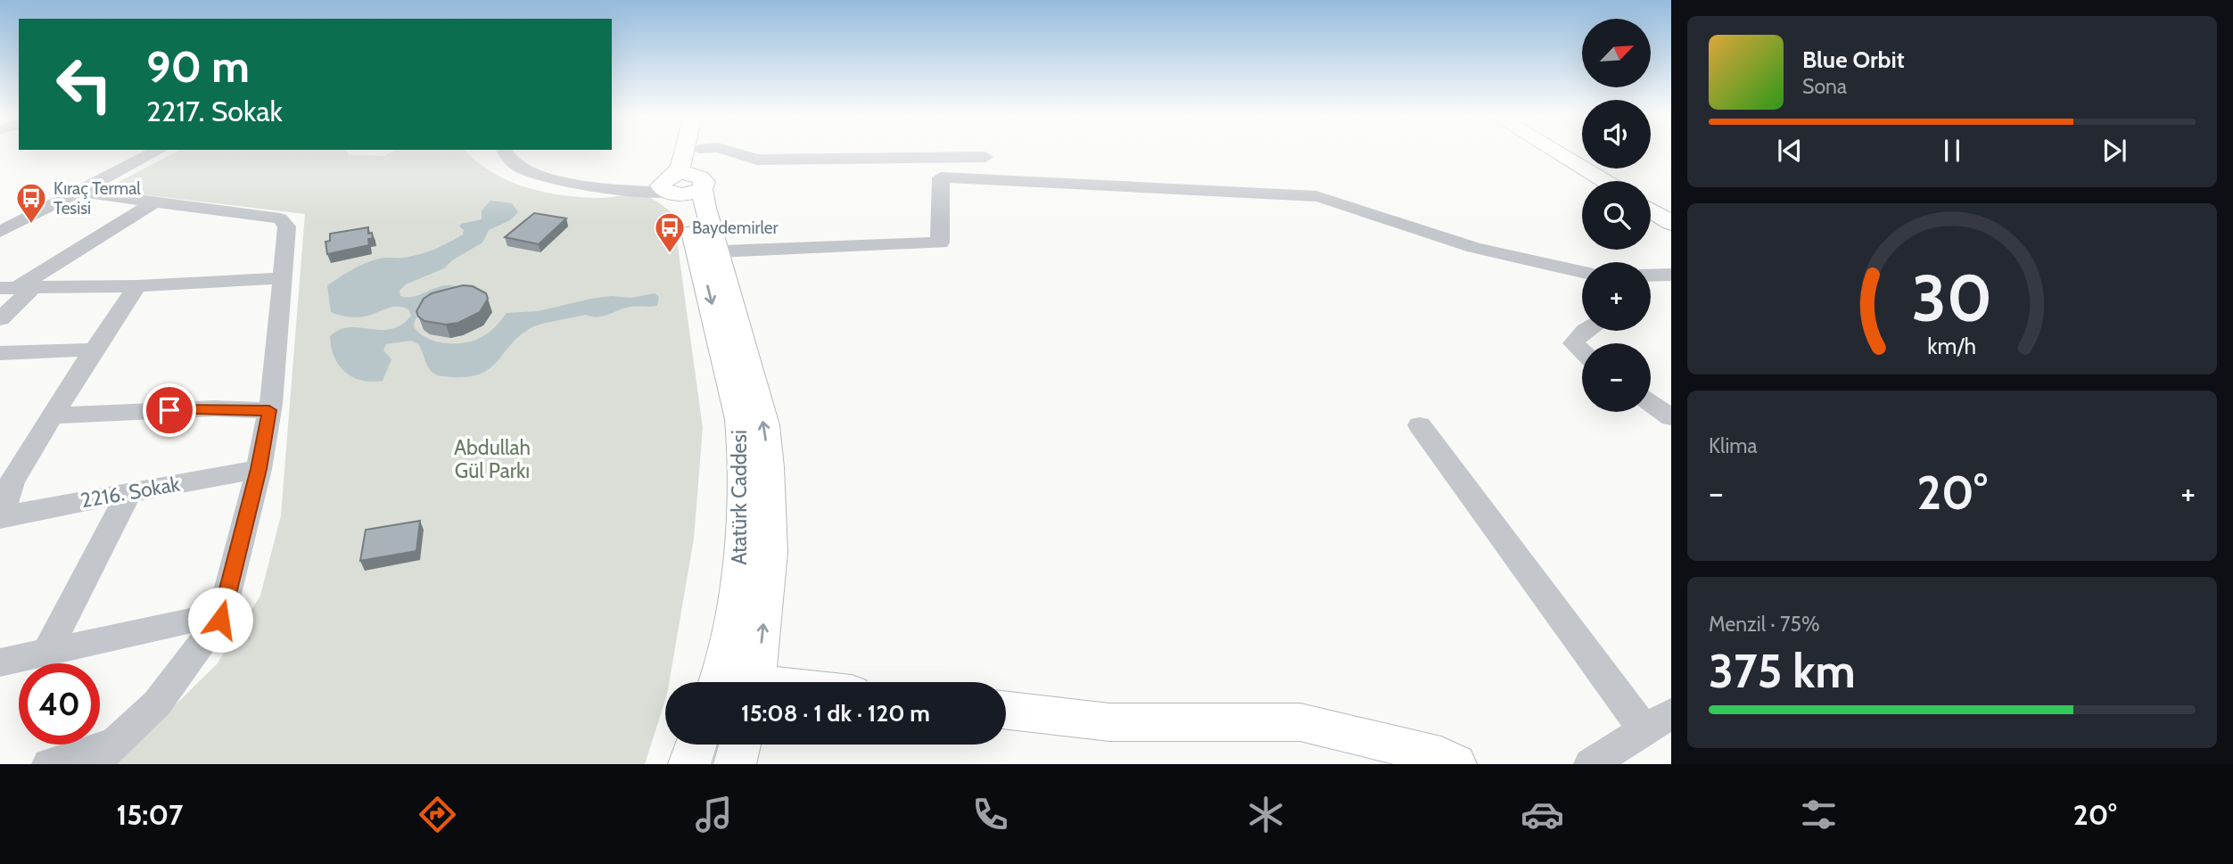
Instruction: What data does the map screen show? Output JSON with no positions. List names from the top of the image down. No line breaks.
{"streets":{"street":["2216. Sokak"]},"parks":["Abdullah Gül Parkı"],"places":{"bus stop":["Kıraç Termal Tesisi","Baydemirler"]},"north":"top right","page":{"map_buttons":["+","−"],"turn":["90 m","2217. Sokak"],"song":["Blue Orbit","Sona"],"tile":["Klima",["Menzil · 75%","375 km"]],"heat":["−","20°","+"],"limit":"40","trip":"15:08 · 1 dk · 120 m","tabs":["15:07","20°"],"gauge":["30","km/h"]}}
